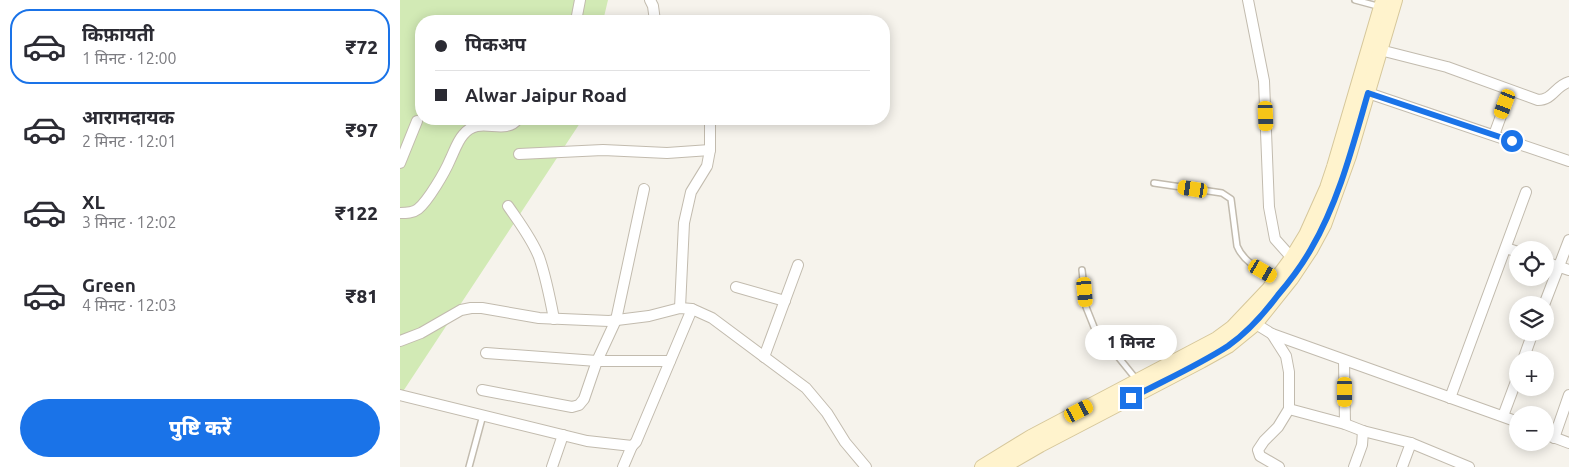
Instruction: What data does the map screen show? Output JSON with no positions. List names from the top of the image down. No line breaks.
{"page":{"list":[{"name":"किफ़ायती","note":"1 मिनट · 12:00","value":"₹72"},{"name":"आरामदायक","note":"2 मिनट · 12:01","value":"₹97"},{"name":"XL","note":"3 मिनट · 12:02","value":"₹122"},{"name":"Green","note":"4 मिनट · 12:03","value":"₹81"}],"banner":["पिकअप","Alwar Jaipur Road"],"map_buttons":["+","−"],"bubble":"1 मिनट","buttons":"पुष्टि करें"}}
